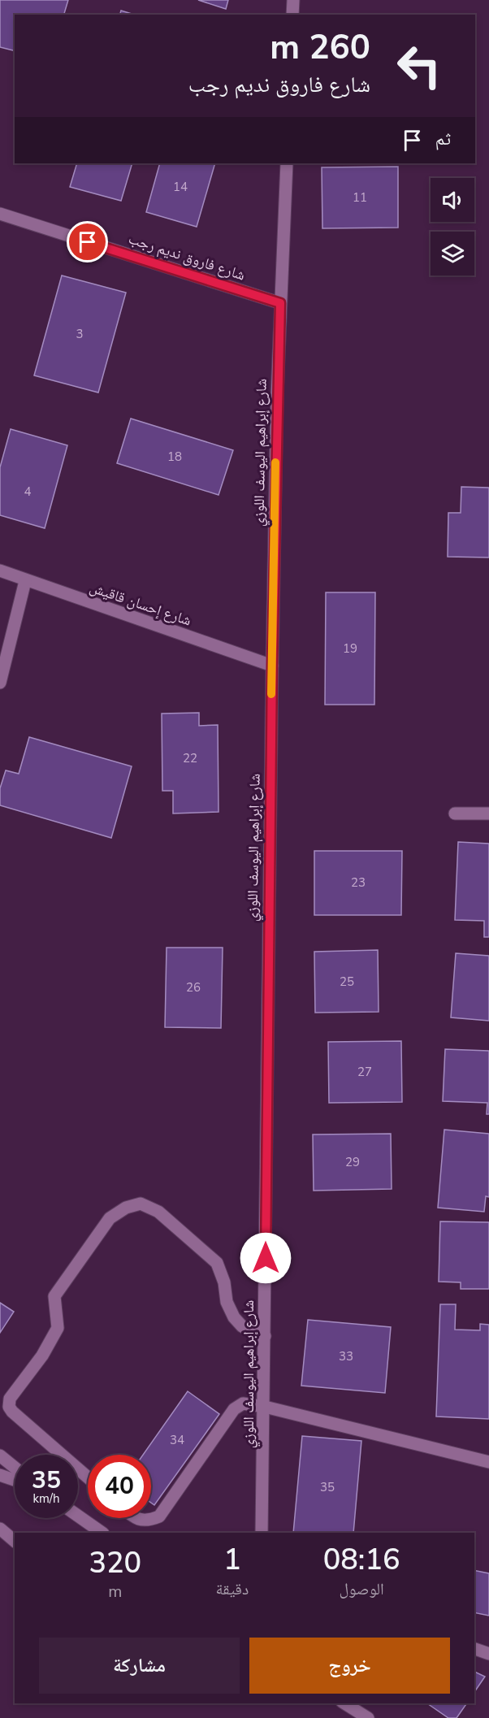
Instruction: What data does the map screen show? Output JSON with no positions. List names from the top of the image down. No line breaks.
{"streets":{"street":["شارع فاروق نديم رجب","شارع إبراهيم اليوسف اللوزي","شارع إحسان قاقيش"]},"crossings":[["شارع فاروق نديم رجب","شارع إبراهيم اليوسف اللوزي"],["شارع إبراهيم اليوسف اللوزي","شارع إحسان قاقيش"]],"house_numbers":["14","11","3","18","4","19","22","23","25","26","27","29","33","34","35"],"page":{"turn":["260 m","شارع فاروق نديم رجب"],"then":"ثم","speed":"35 km/h","limit":"40","eta":["08:16","الوصول","1","دقيقة","320","m"],"buttons":["خروج","مشاركة"]}}
